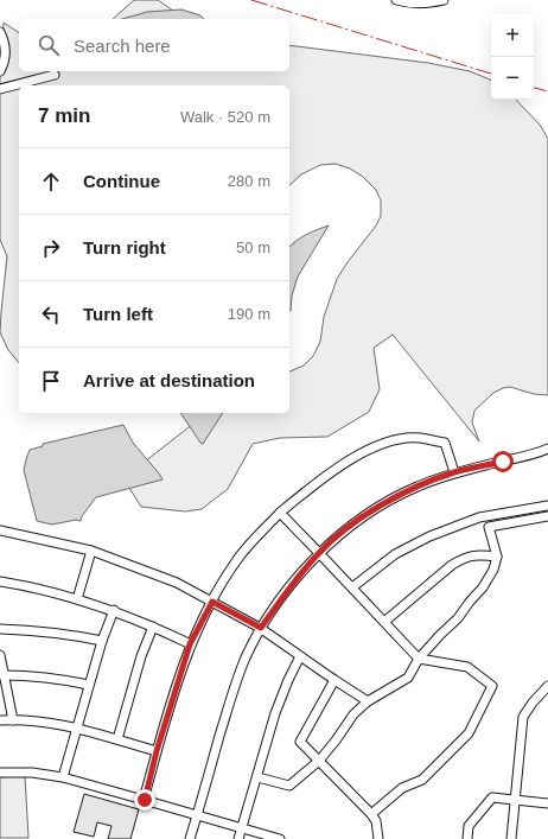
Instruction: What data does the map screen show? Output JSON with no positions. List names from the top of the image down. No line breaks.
{"page":{"map_buttons":["+","−"],"search":"Search here","heading":["7 min","Walk · 520 m"],"list":[["Continue","280 m"],["Turn right","50 m"],["Turn left","190 m"],"Arrive at destination"]}}
